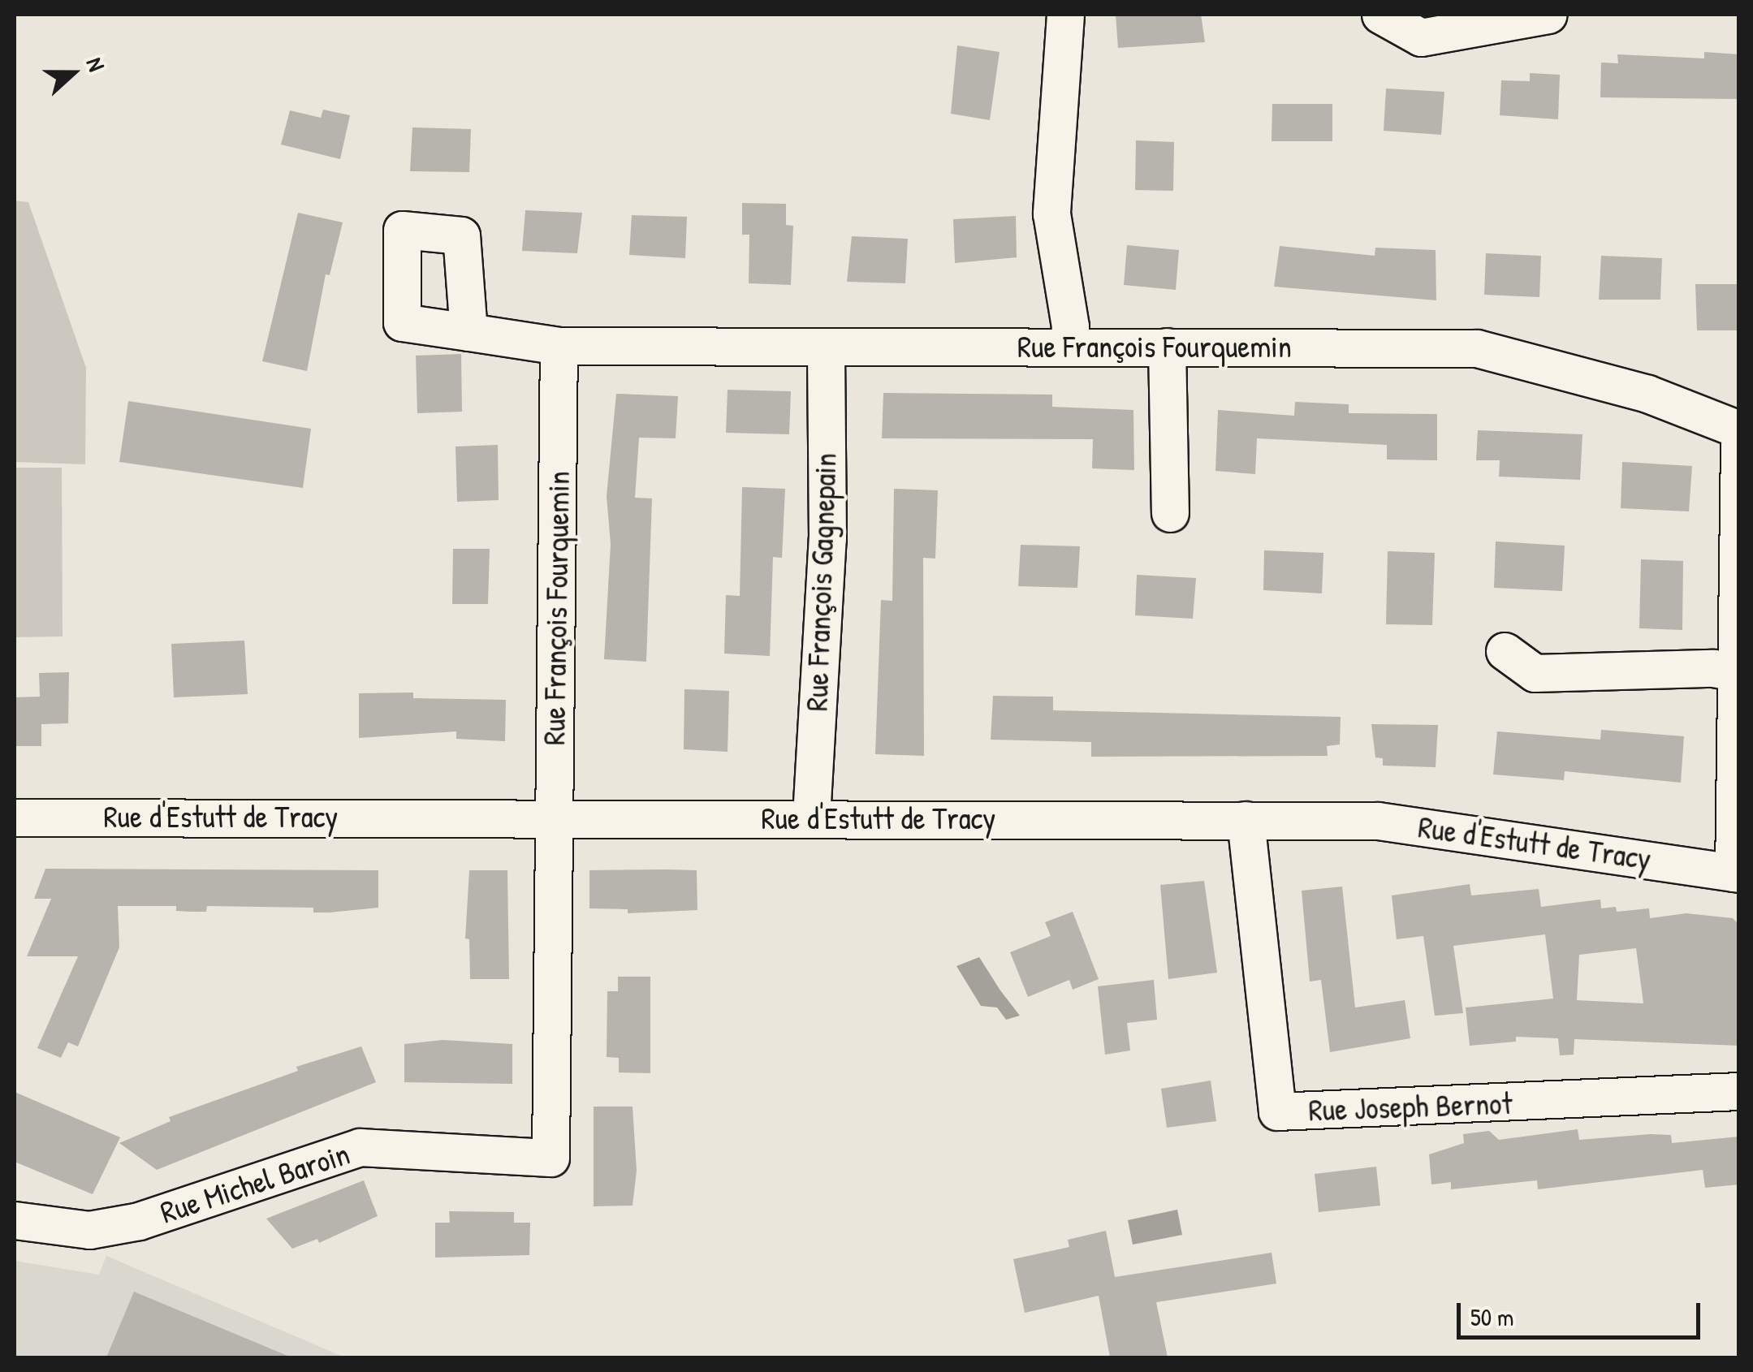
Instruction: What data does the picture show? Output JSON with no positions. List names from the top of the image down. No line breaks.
{"streets":{"street":["Rue François Fourquemin","Rue François Gagnepain","Rue d'Estutt de Tracy","Rue Joseph Bernot","Rue Michel Baroin"]},"crossings":[["Rue François Fourquemin","Rue François Gagnepain"],["Rue François Fourquemin","Rue d'Estutt de Tracy"],["Rue François Fourquemin","Rue Michel Baroin"],["Rue François Gagnepain","Rue d'Estutt de Tracy"],["Rue d'Estutt de Tracy","Rue Joseph Bernot"],["Rue d'Estutt de Tracy","Rue Michel Baroin"]],"scale_bar":"50 m","north":"right"}
